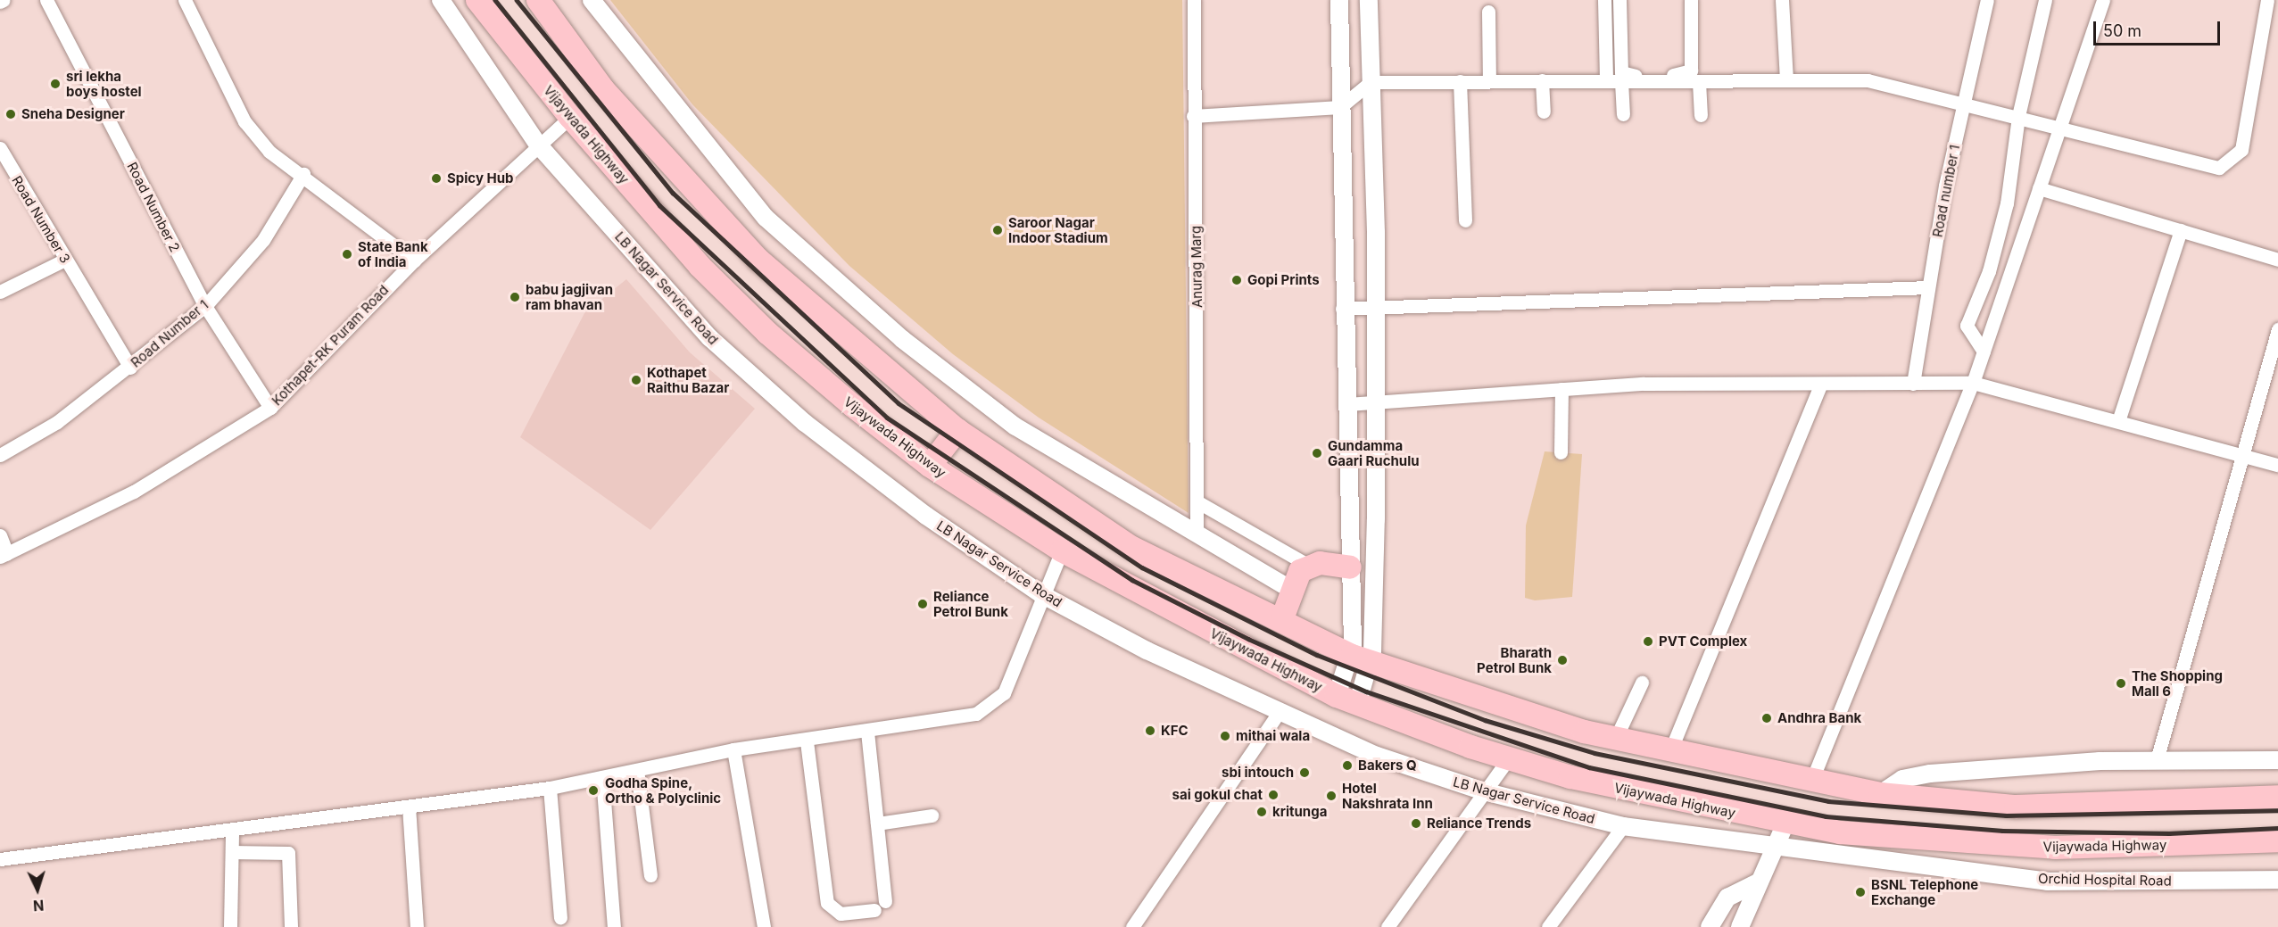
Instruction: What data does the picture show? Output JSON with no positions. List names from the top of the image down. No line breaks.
{"streets":{"highway":["Vijaywada Highway"],"street":["Road number 1","Road Number 2","Road Number 3","Anurag Marg","LB Nagar Service Road","Road Number 1","Kothapet-RK Puram Road","Orchid Hospital Road"]},"crossings":[["Vijaywada Highway","Kothapet-RK Puram Road"],["Road Number 2","Road Number 1"],["Road Number 2","Kothapet-RK Puram Road"],["Road Number 3","Road Number 1"],["LB Nagar Service Road","Kothapet-RK Puram Road"],["LB Nagar Service Road","Orchid Hospital Road"]],"places":["sri lekha boys hostel","Sneha Designer","Spicy Hub","Saroor Nagar Indoor Stadium","State Bank of India","Gopi Prints","babu jagjivan ram bhavan","Kothapet Raithu Bazar","Gundamma Gaari Ruchulu","Reliance Petrol Bunk","PVT Complex","Bharath Petrol Bunk","The Shopping Mall 6","Andhra Bank","KFC","mithai wala","Bakers Q","sbi intouch","Godha Spine, Ortho & Polyclinic","sai gokul chat","Hotel Nakshrata Inn","kritunga","Reliance Trends","BSNL Telephone Exchange"],"scale_bar":"50 m","north":"bottom"}
